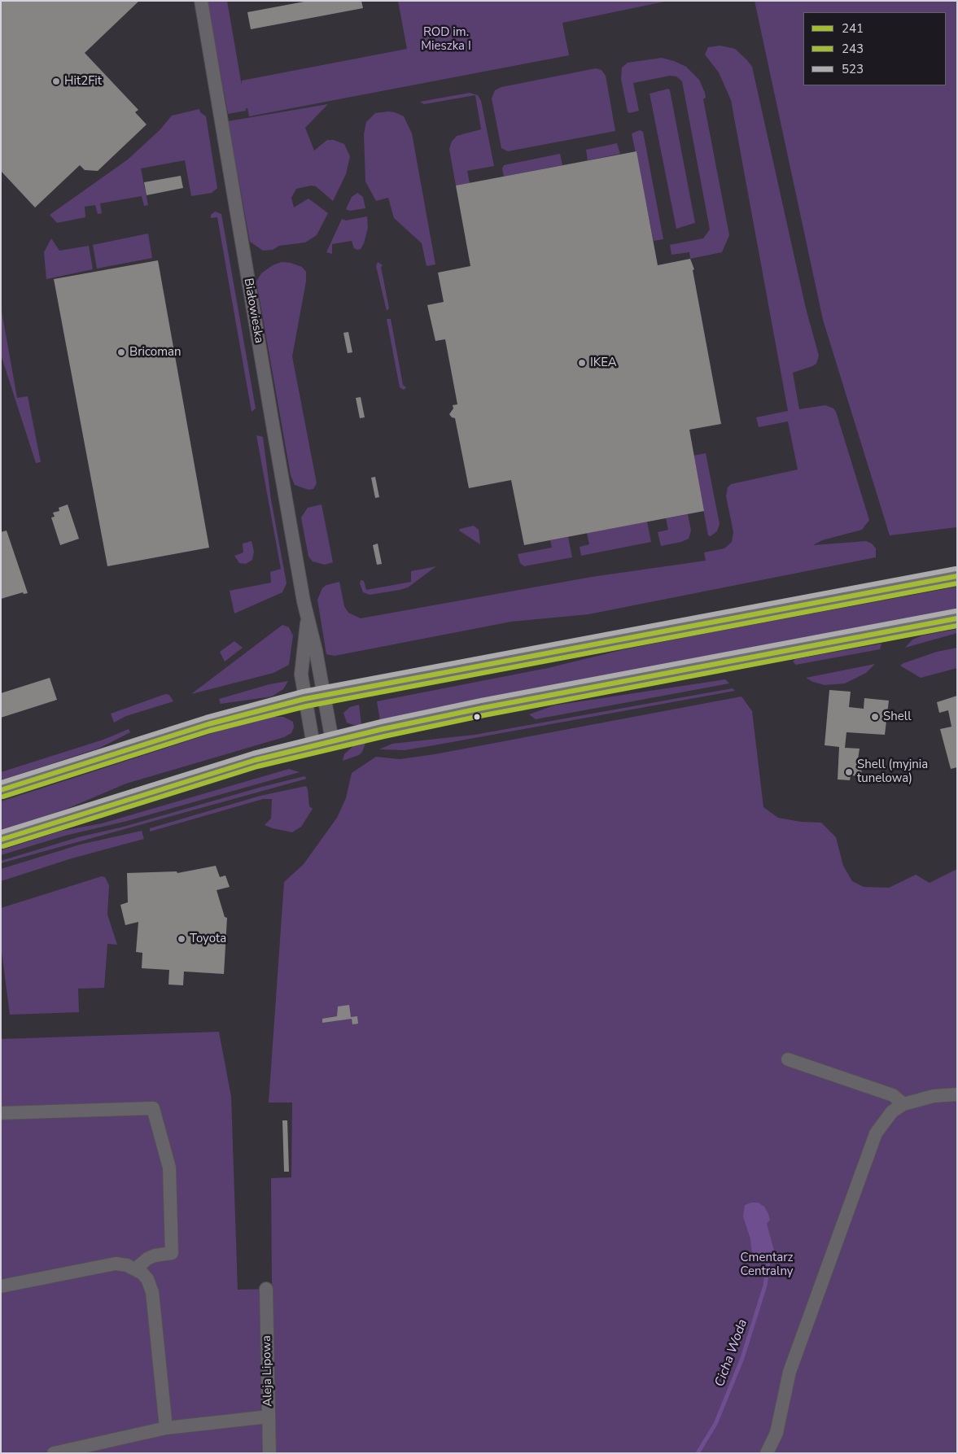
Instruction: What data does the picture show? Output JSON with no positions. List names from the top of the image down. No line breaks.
{"streets":{"street":["Białowieska","Aleja Lipowa"]},"water":["Cicha Woda"],"parks":["ROD im. Mieszka I","Cmentarz Centralny"],"places":["Hit2Fit","Bricoman","IKEA","Shell","Shell (myjnia tunelowa)","Toyota"],"lines":["transit line 523","transit line 241","transit line 243"],"legend":["241","243","523"]}
